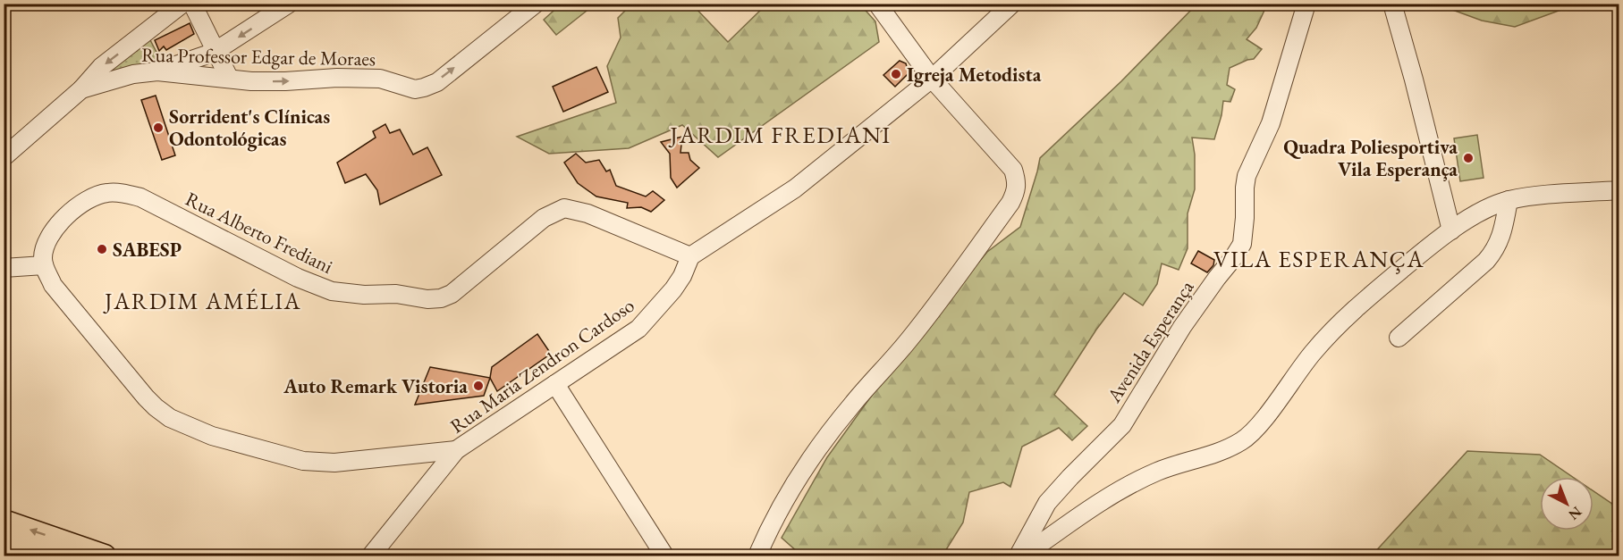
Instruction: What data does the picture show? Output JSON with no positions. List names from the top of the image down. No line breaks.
{"streets":{"street":["Rua Professor Edgar de Moraes","Rua Alberto Frediani","Avenida Esperança","Rua Maria Zendron Cardoso"]},"crossings":[["Rua Alberto Frediani","Rua Maria Zendron Cardoso"]],"one_way":["Rua Professor Edgar de Moraes"],"districts":["JARDIM FREDIANI","VILA ESPERANÇA","JARDIM AMÉLIA"],"places":["Igreja Metodista","Sorrident's Clínicas Odontológicas","Quadra Poliesportiva Vila Esperança","SABESP","Auto Remark Vistoria"],"north":"bottom right"}
